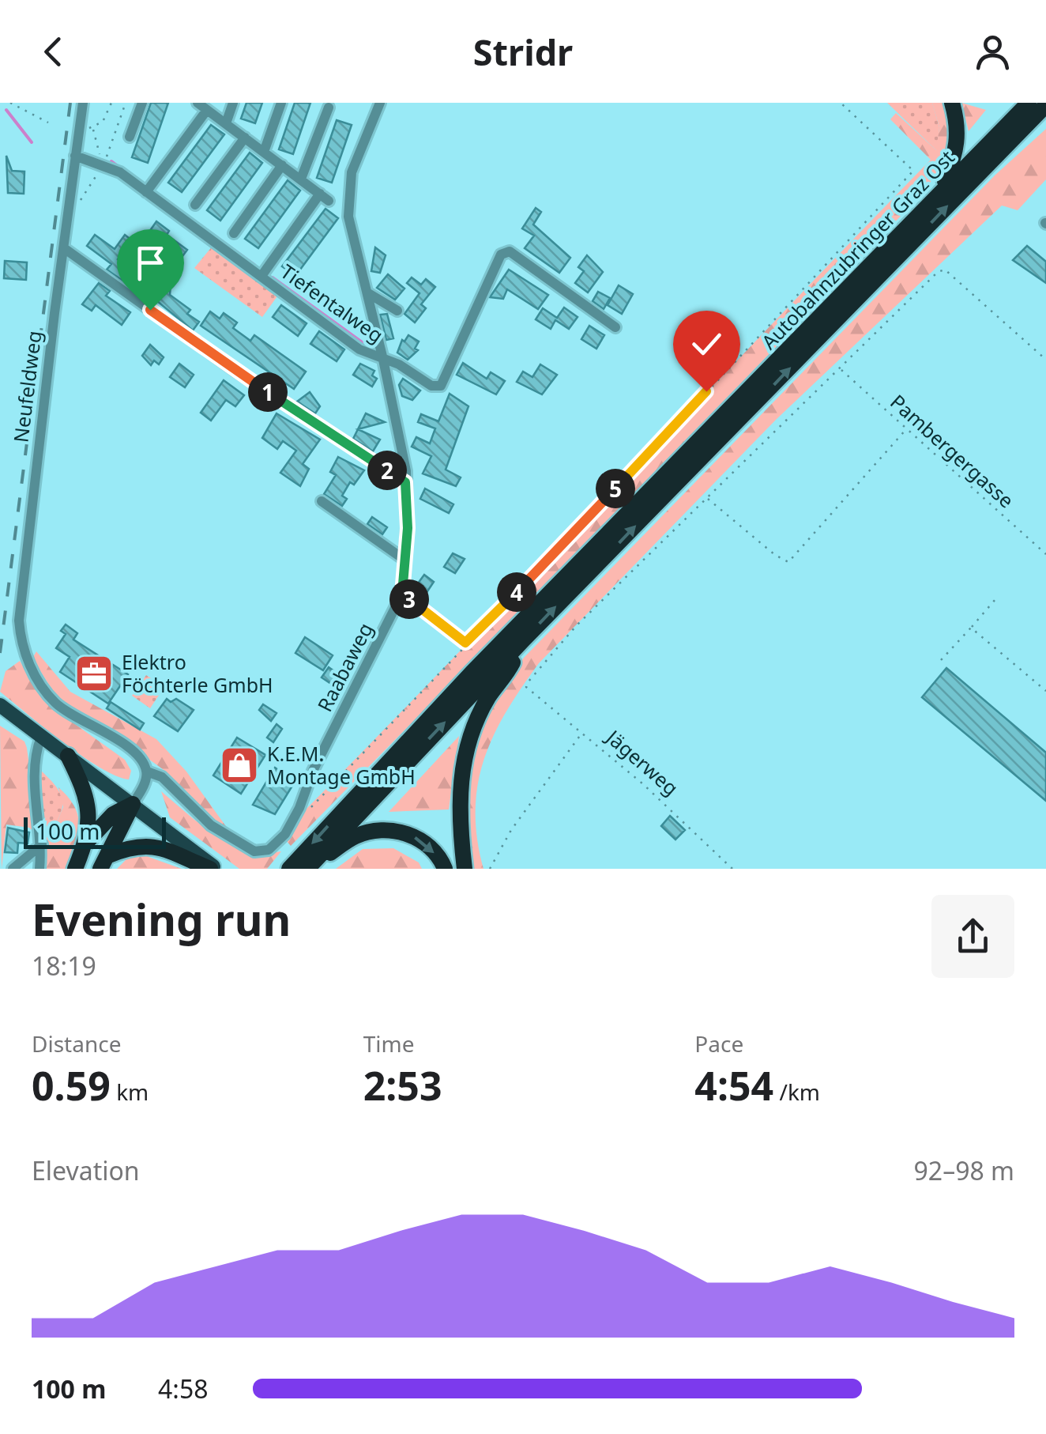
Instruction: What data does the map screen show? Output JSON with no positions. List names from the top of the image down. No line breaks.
{"streets":{"highway":["Autobahnzubringer Graz Ost"],"street":["Tiefentalweg","Neufeldweg","Raabaweg"],"path":["Pambergergasse","Jägerweg"]},"crossings":[["Tiefentalweg","Neufeldweg"],["Tiefentalweg","Raabaweg"],["Neufeldweg","Raabaweg"]],"places":{"office":["Elektro Föchterle GmbH"],"shop":["K.E.M. Montage GmbH"]},"scale_bar":"100 m","page":{"header":"Stridr","pins":["1","2","5","4","3"],"scale":"100 m","heading":["Evening run","18:19"],"stats":[["Distance","0.59 km"],["Time","2:53"],["Pace","4:54 /km"]],"chart":["Elevation","92–98 m"],"list":[{"name":"100 m","note":"4:58"}]}}
